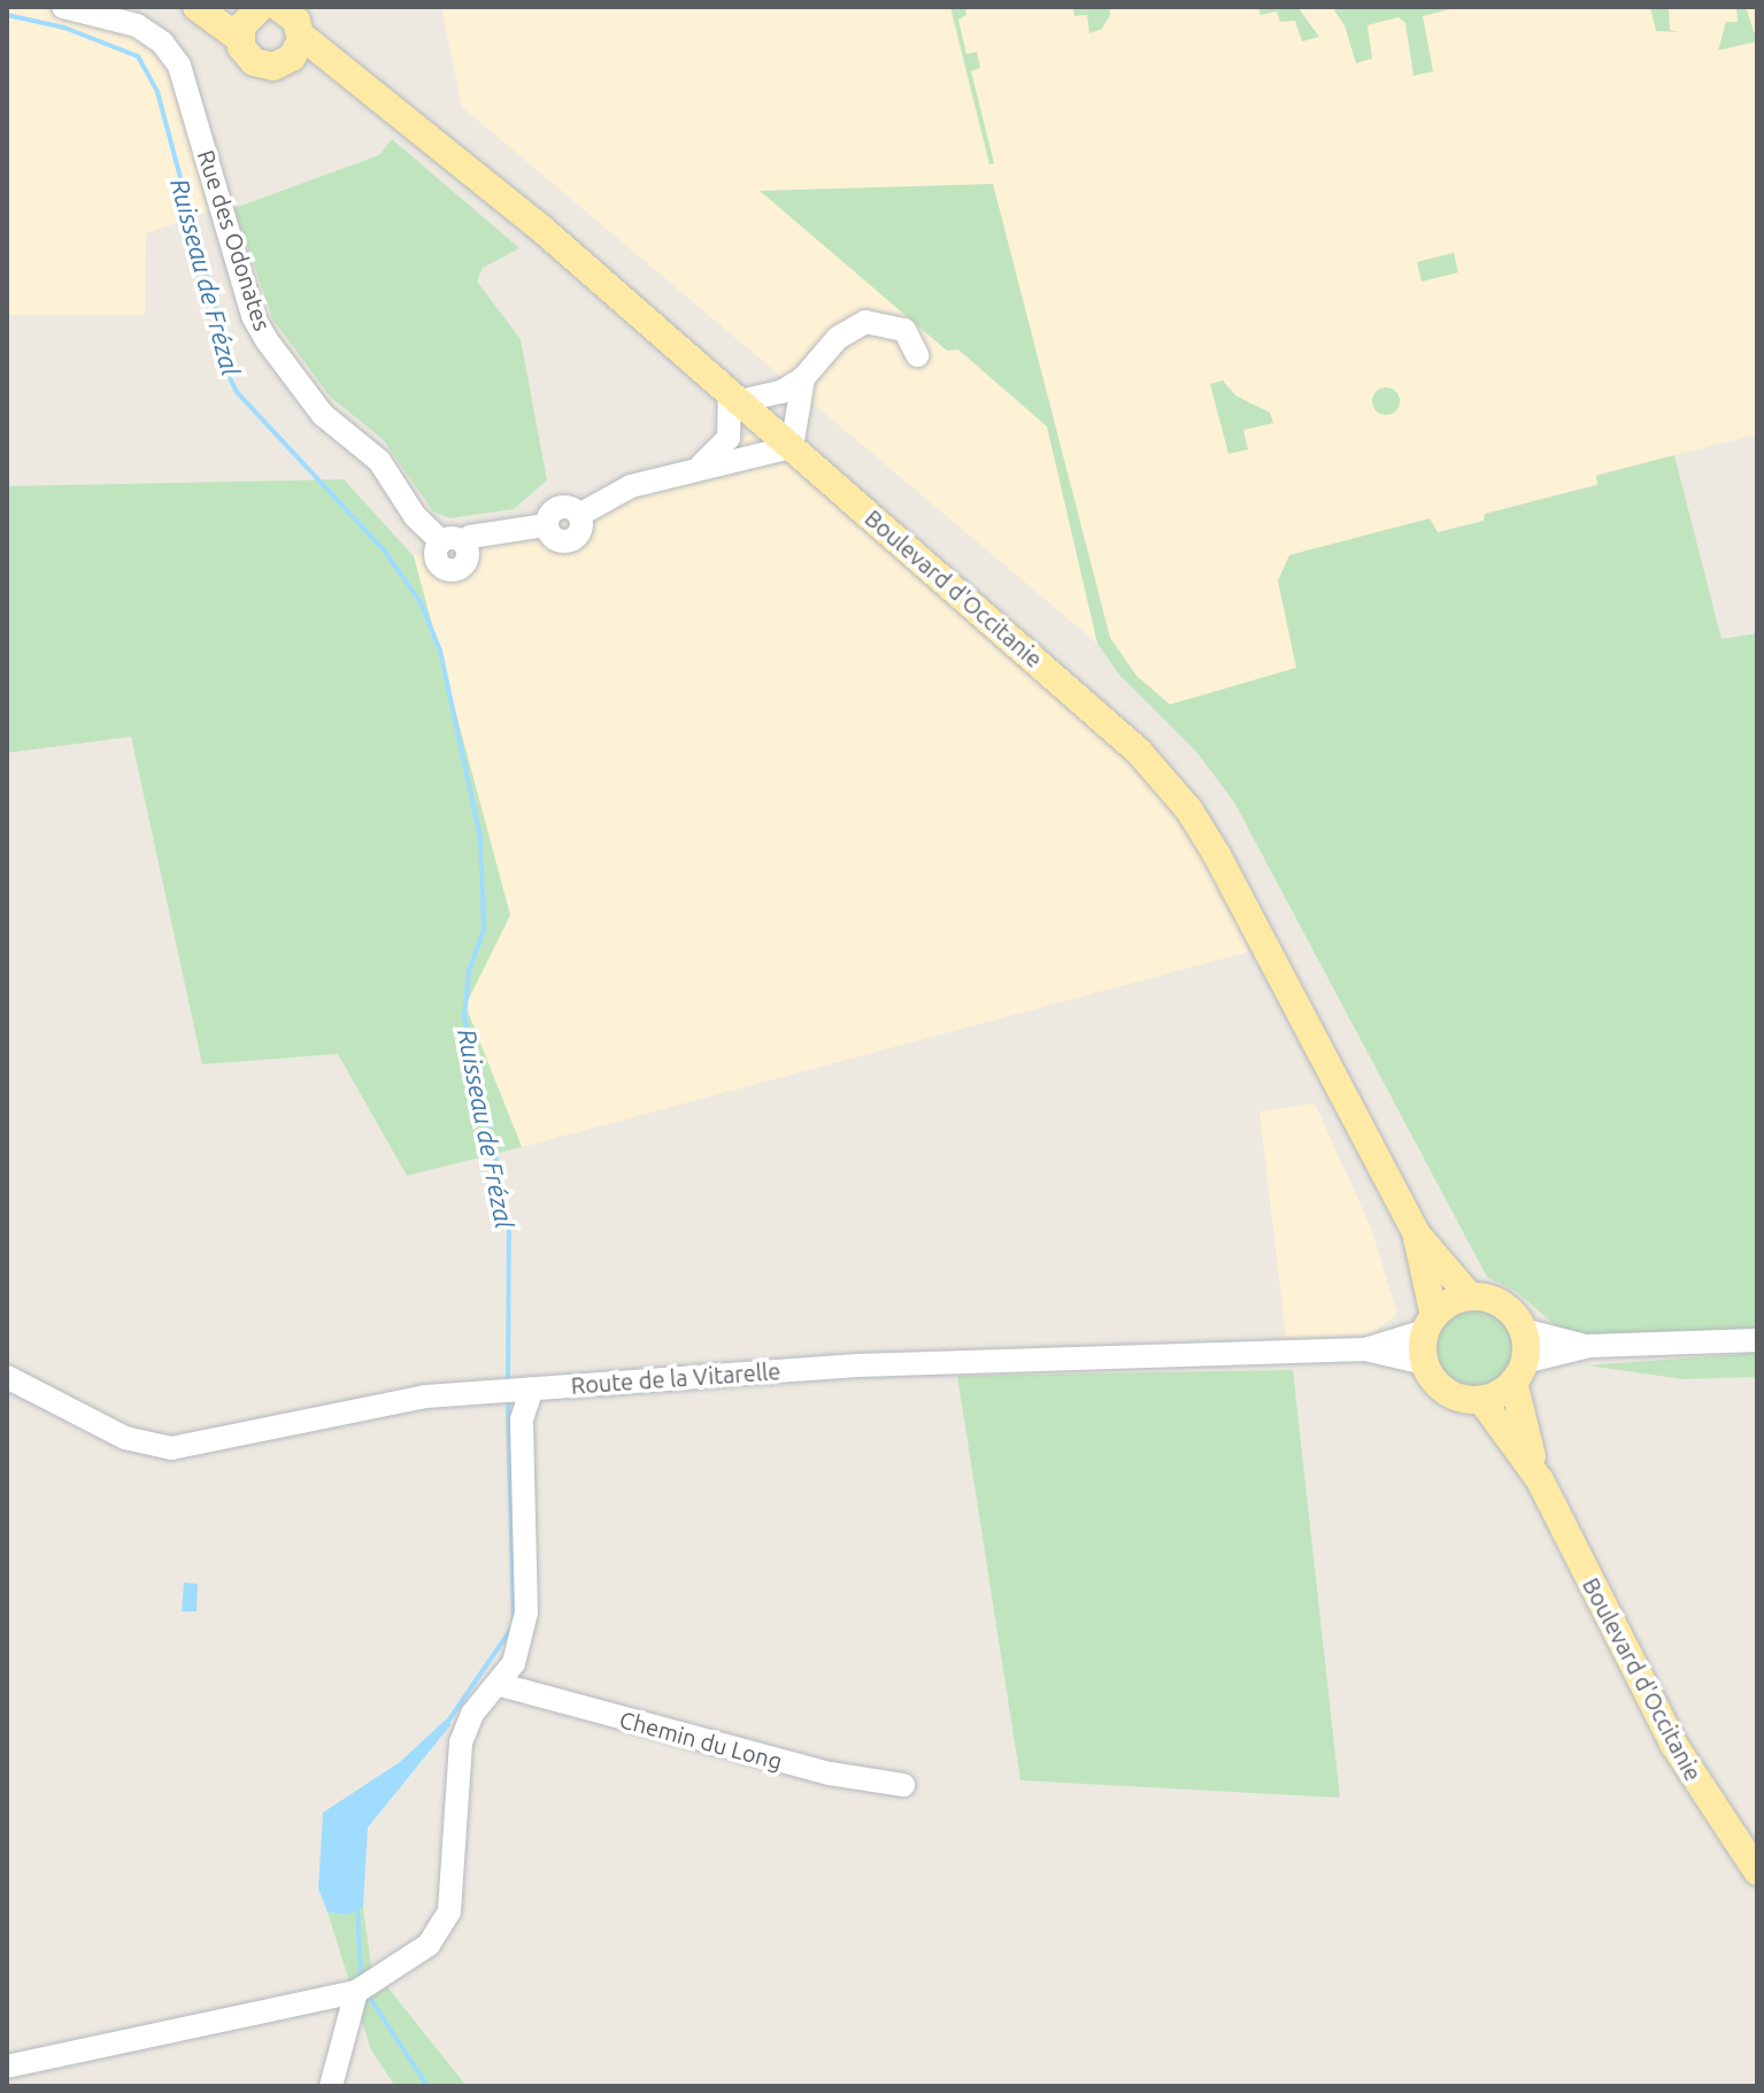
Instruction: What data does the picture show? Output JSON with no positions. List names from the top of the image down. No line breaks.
{"streets":{"main road":["Boulevard d'Occitanie"],"street":["Rue des Odonates","Route de la Vitarelle","Chemin du Long"]},"crossings":[["Boulevard d'Occitanie","Route de la Vitarelle"]],"water":["Ruisseau de Frézal"]}
